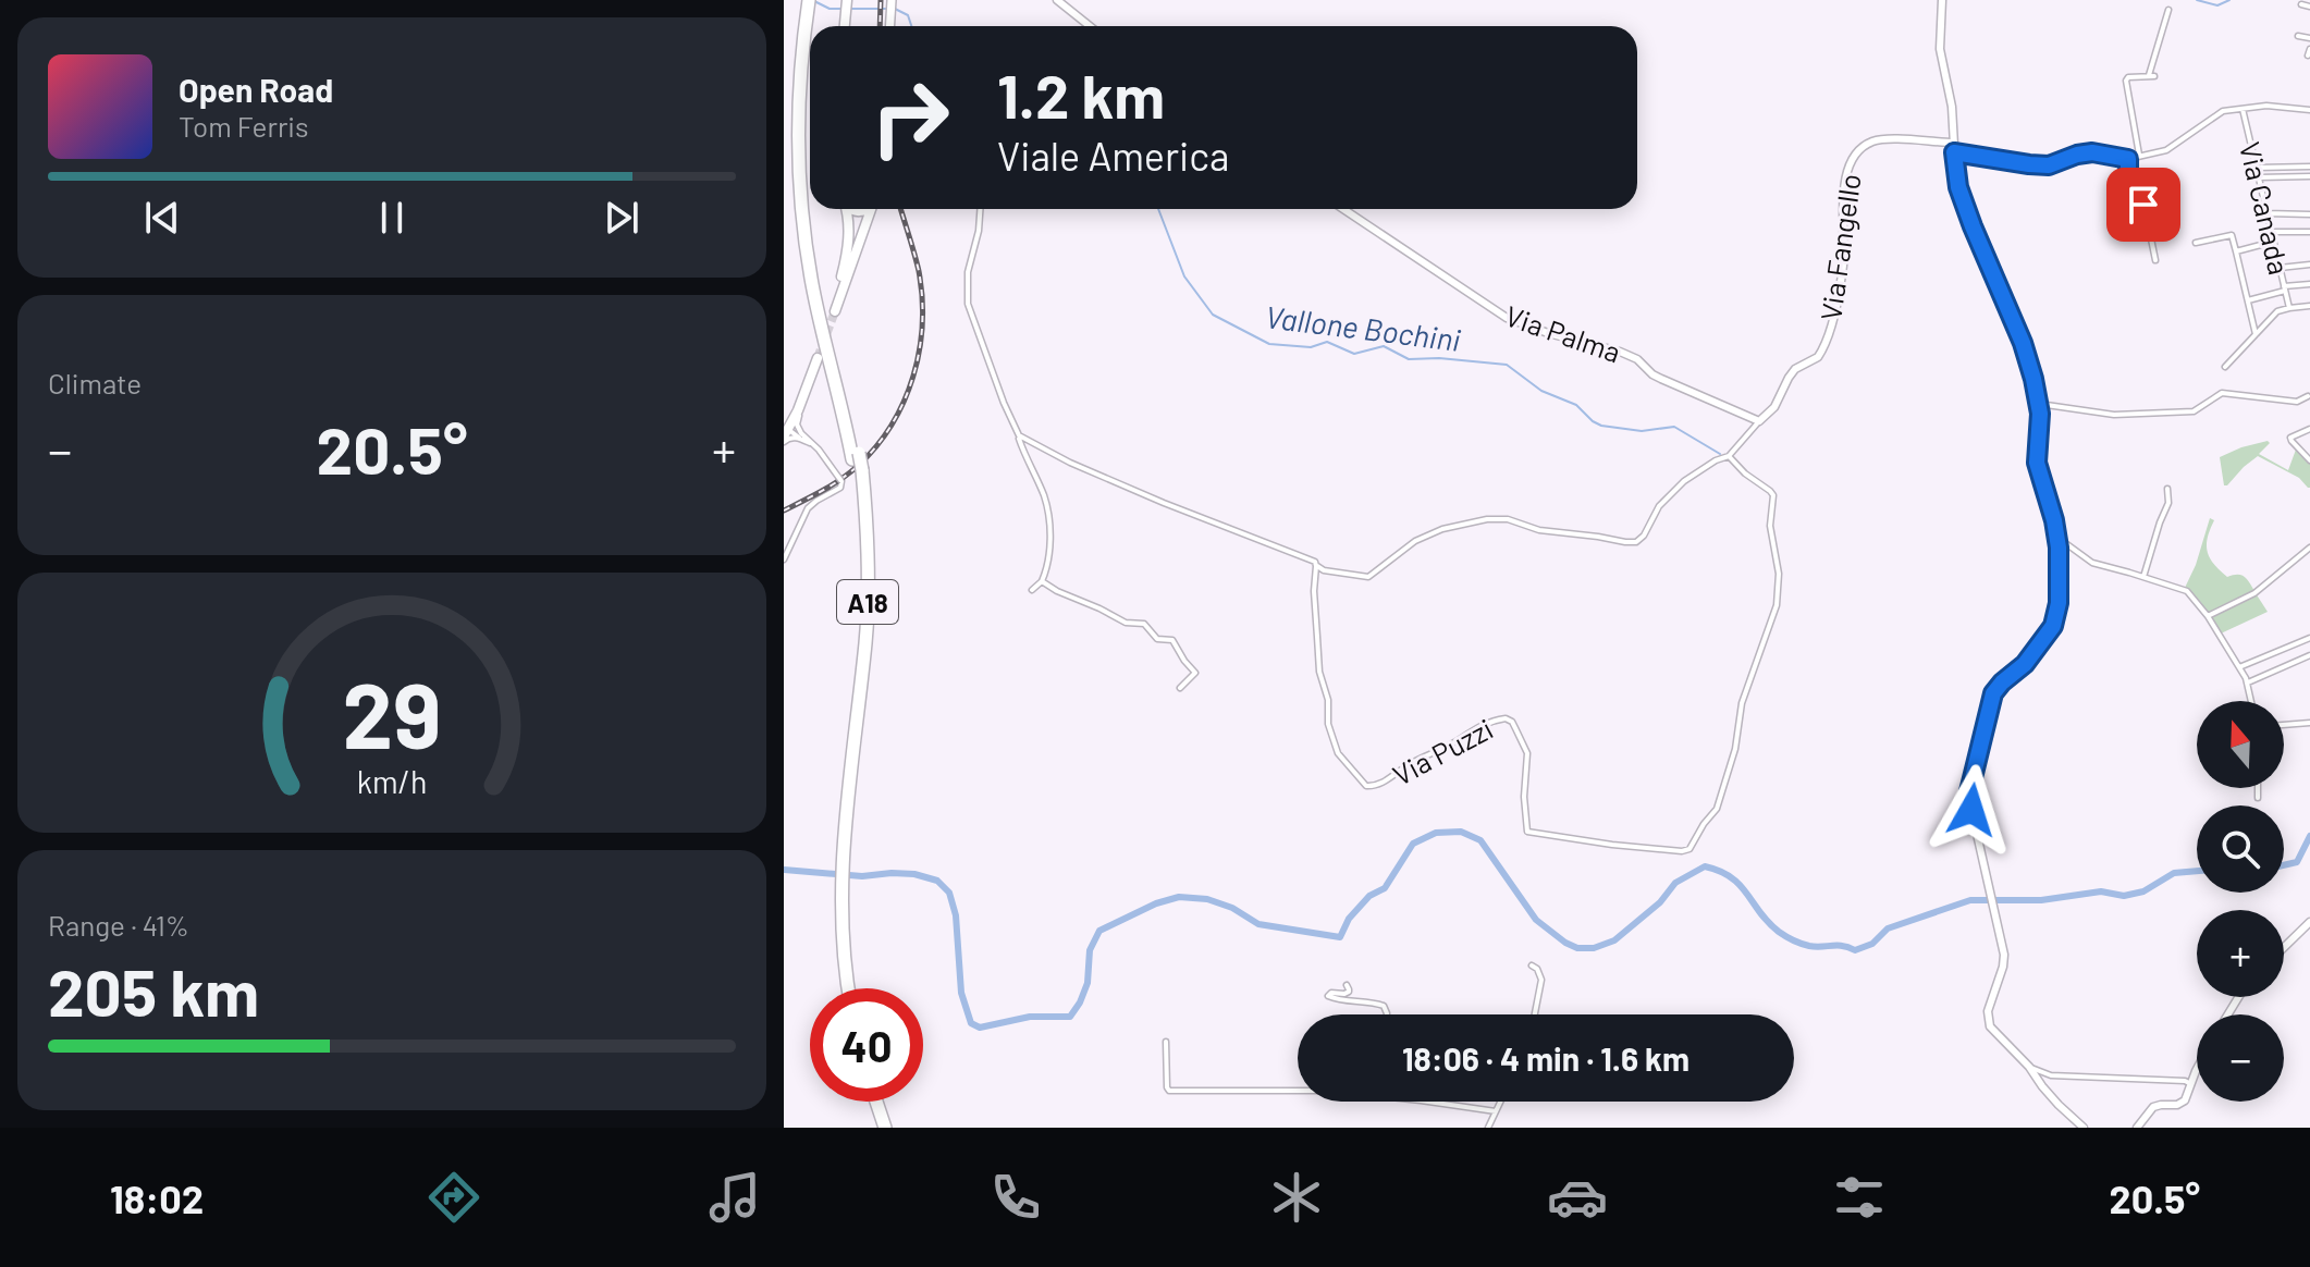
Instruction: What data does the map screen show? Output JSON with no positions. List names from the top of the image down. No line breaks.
{"streets":{"highway":["A18"],"street":["Via Canada","Via Fangello","Via Palma","Via Puzzi"]},"crossings":[["Via Fangello","Via Palma"],["Via Fangello","Via Puzzi"]],"water":["Vallone Bochini"],"north":"top","page":{"turn":["1.2 km","Viale America"],"song":["Open Road","Tom Ferris"],"tile":["Climate",["Range · 41%","205 km"]],"heat":["−","20.5°","+"],"map_buttons":["+","−"],"limit":"40","trip":"18:06 · 4 min · 1.6 km","tabs":["18:02","20.5°"],"gauge":["29","km/h"]}}
